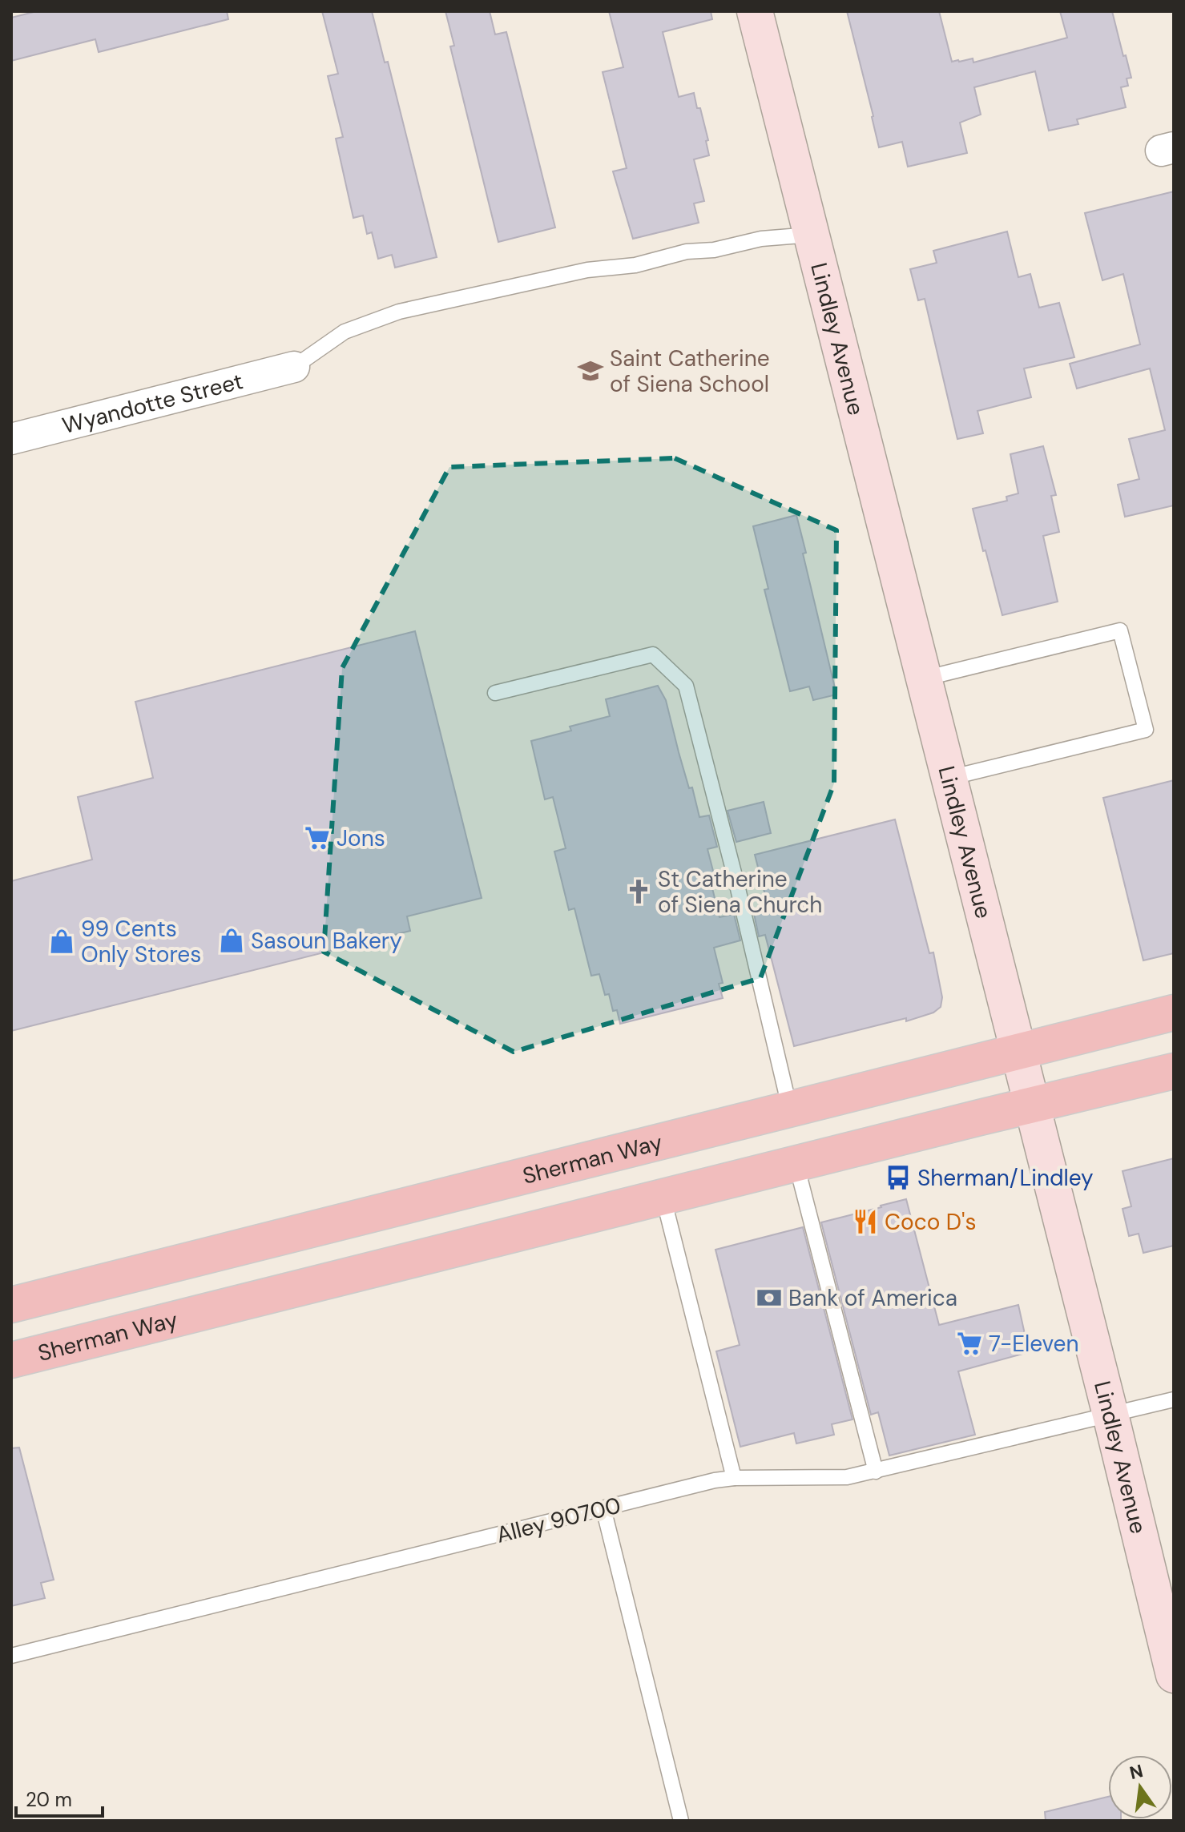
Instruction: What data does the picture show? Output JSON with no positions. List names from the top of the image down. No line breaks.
{"streets":{"main road":["Lindley Avenue","Sherman Way"],"street":["Wyandotte Street"],"lane":["Alley 90700"]},"crossings":[["Lindley Avenue","Sherman Way"],["Lindley Avenue","Alley 90700"]],"places":{"school or university":["Saint Catherine of Siena School"],"supermarket":["Jons","7-Eleven"],"church":["St Catherine of Siena Church"],"shop":["Sasoun Bakery","99 Cents Only Stores"],"bus stop":["Sherman/Lindley"],"restaurant":["Coco D's"],"bank":["Bank of America"]},"scale_bar":"20 m","north":"top"}
